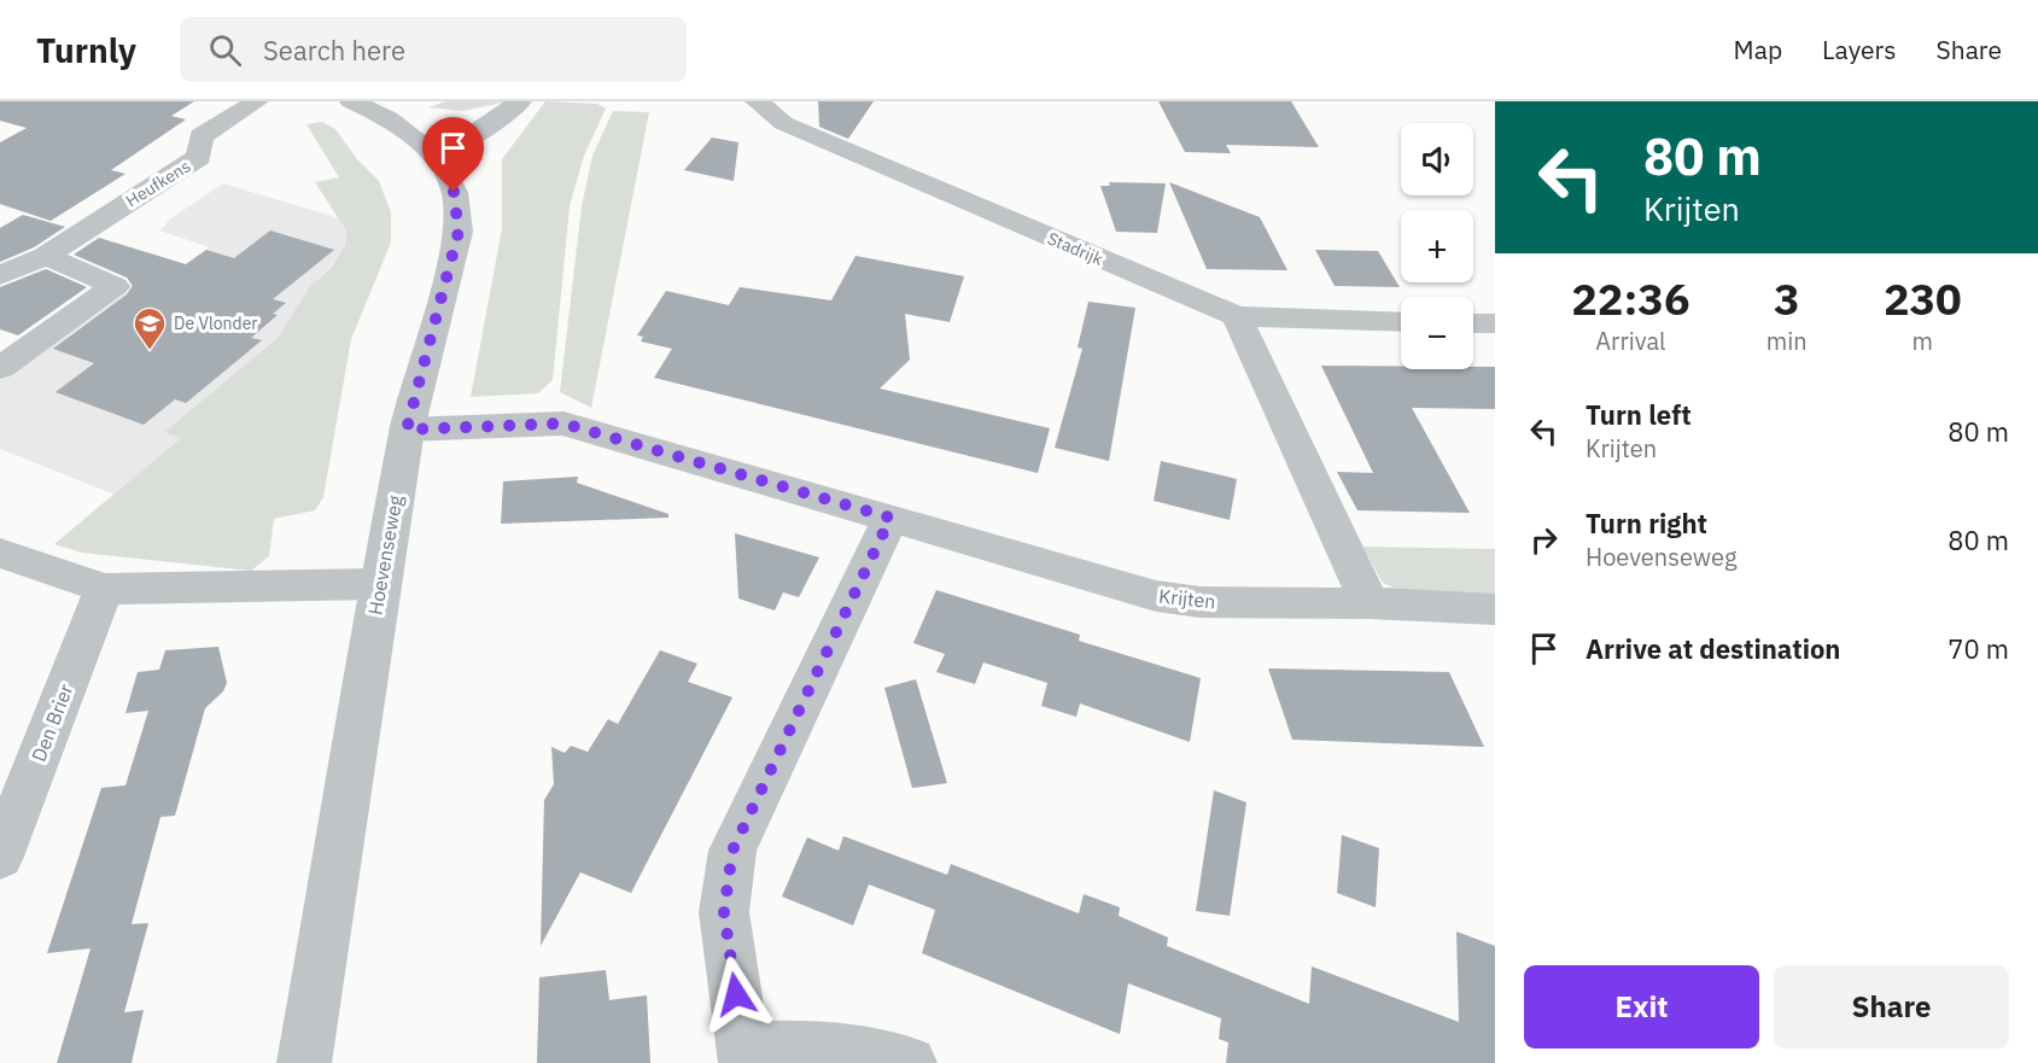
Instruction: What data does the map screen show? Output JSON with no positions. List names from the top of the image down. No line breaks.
{"streets":{"street":["Heufkens","Stadrijk","Hoevenseweg","Krijten","Den Brier"]},"crossings":[["Hoevenseweg","Krijten"]],"places":{"school or university":["De Vlonder"]},"page":{"header":"Turnly","search":"Search here","nav":["Map","Layers","Share"],"turn":["80 m","Krijten"],"map_buttons":["+","−"],"eta":["22:36","Arrival","3","min","230","m"],"list":[{"name":"Turn left","note":"Krijten","value":"80 m"},{"name":"Turn right","note":"Hoevenseweg","value":"80 m"},{"name":"Arrive at destination","value":"70 m"}],"buttons":["Exit","Share"]}}
